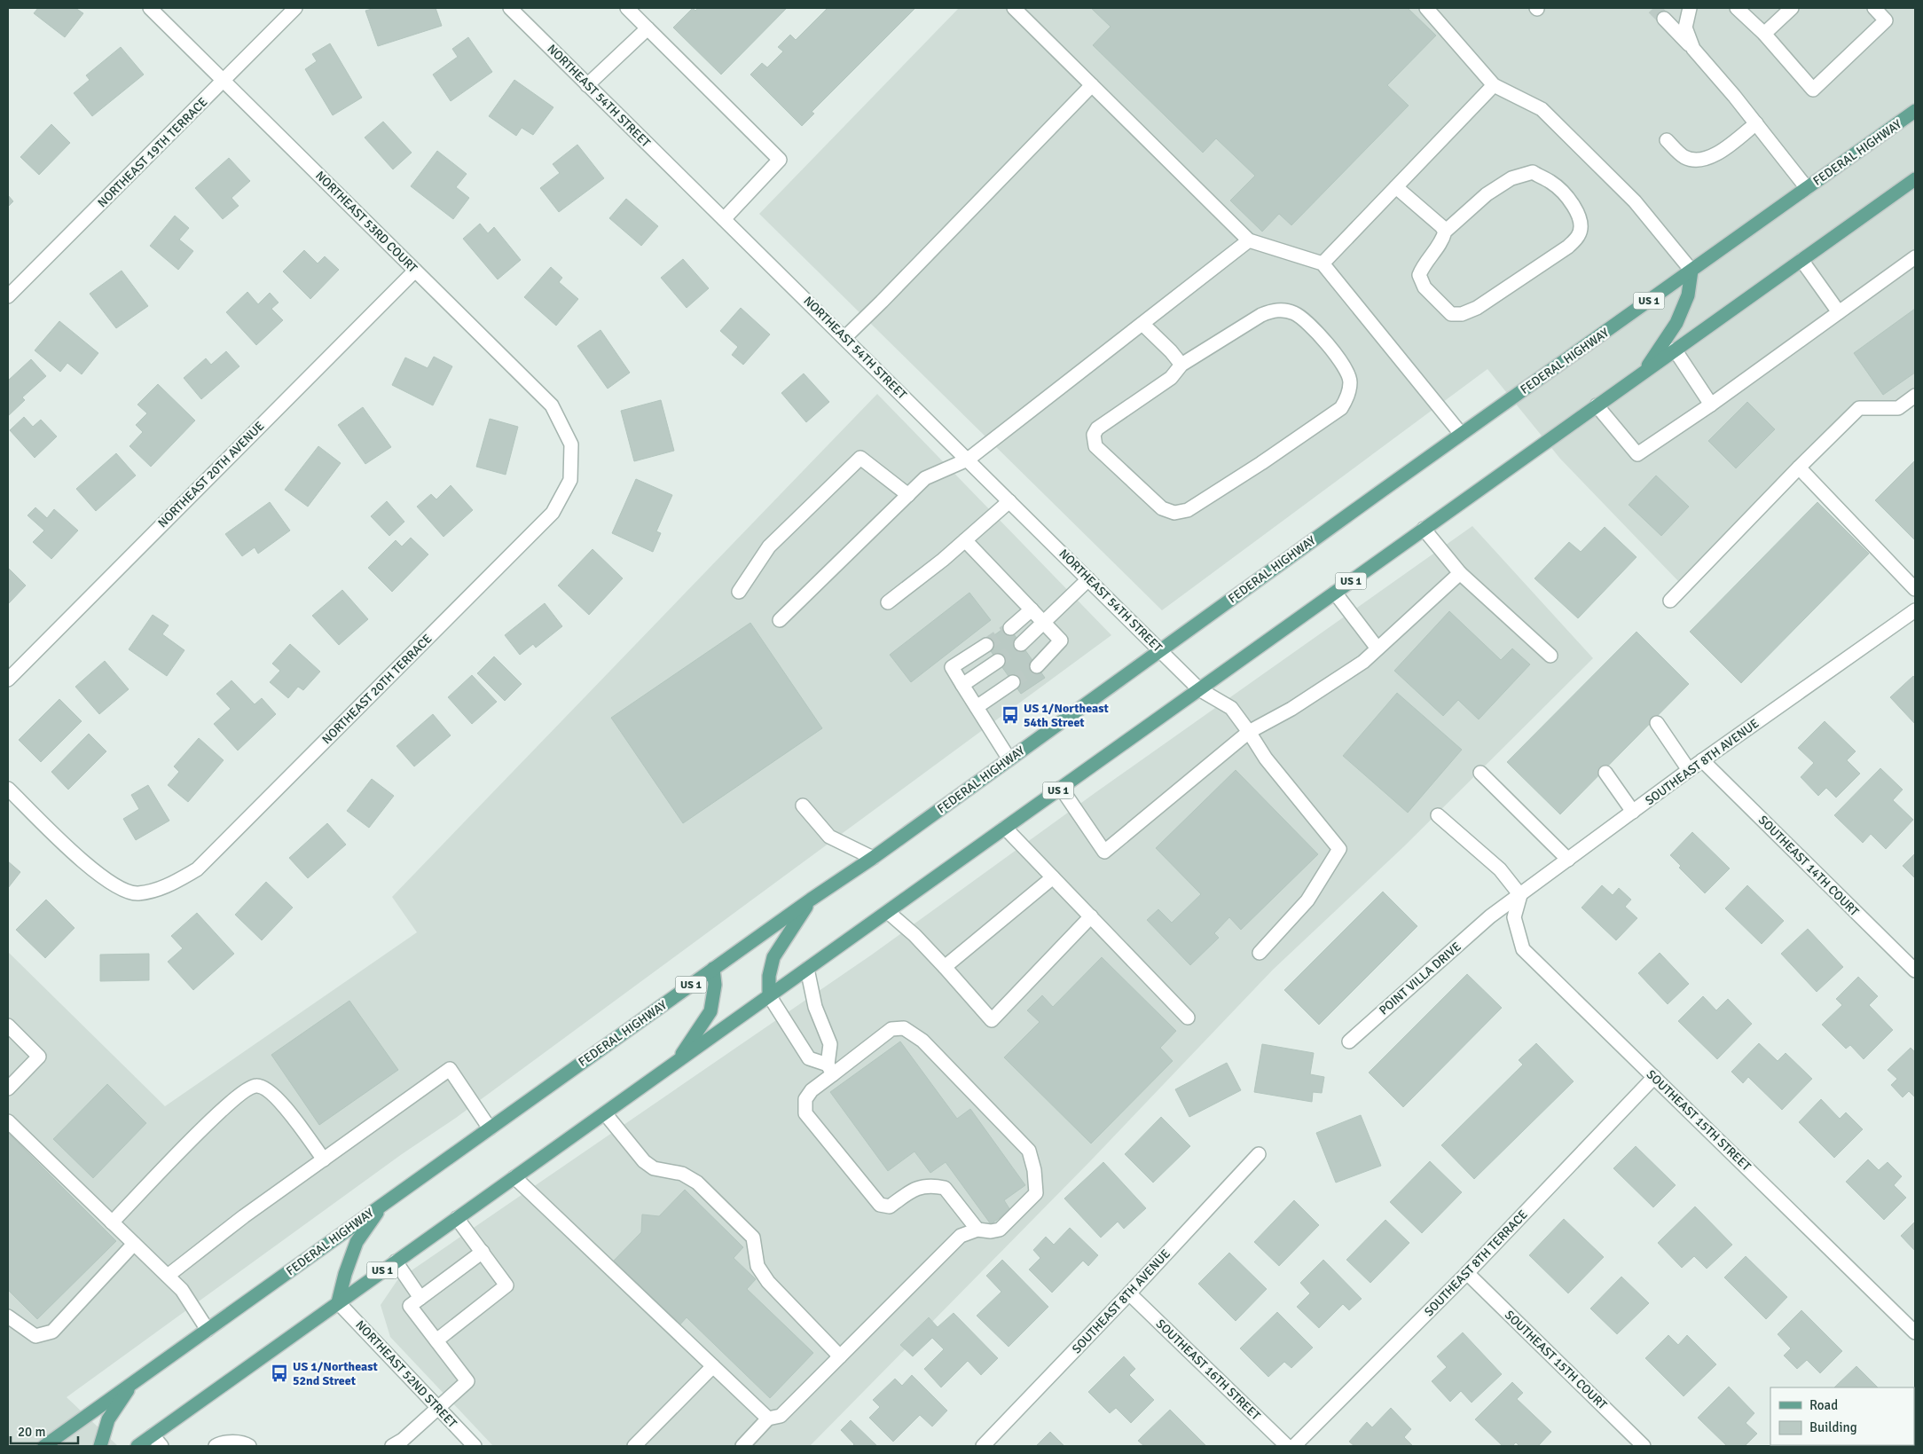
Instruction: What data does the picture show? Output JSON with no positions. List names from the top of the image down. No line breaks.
{"streets":{"main road":["FEDERAL HIGHWAY","US 1"],"street":["NORTHEAST 54TH STREET","NORTHEAST 19TH TERRACE","NORTHEAST 53RD COURT","NORTHEAST 20TH AVENUE","NORTHEAST 20TH TERRACE","SOUTHEAST 8TH AVENUE","SOUTHEAST 14TH COURT","POINT VILLA DRIVE","SOUTHEAST 15TH STREET","SOUTHEAST 8TH TERRACE","SOUTHEAST 15TH COURT","SOUTHEAST 16TH STREET","NORTHEAST 52ND STREET"]},"crossings":[["NORTHEAST 54TH STREET","FEDERAL HIGHWAY"],["NORTHEAST 54TH STREET","US 1"],["NORTHEAST 19TH TERRACE","NORTHEAST 53RD COURT"],["NORTHEAST 53RD COURT","NORTHEAST 20TH AVENUE"],["NORTHEAST 53RD COURT","NORTHEAST 20TH TERRACE"],["US 1","NORTHEAST 52ND STREET"],["SOUTHEAST 8TH AVENUE","SOUTHEAST 14TH COURT"],["SOUTHEAST 8TH AVENUE","POINT VILLA DRIVE"],["SOUTHEAST 8TH AVENUE","SOUTHEAST 15TH STREET"],["SOUTHEAST 8TH AVENUE","SOUTHEAST 16TH STREET"],["SOUTHEAST 15TH STREET","SOUTHEAST 8TH TERRACE"],["SOUTHEAST 8TH TERRACE","SOUTHEAST 15TH COURT"]],"places":{"bus stop":["US 1/Northeast 54th Street","US 1/Northeast 52nd Street"]},"legend":["Road","Building"],"scale_bar":"20 m"}
